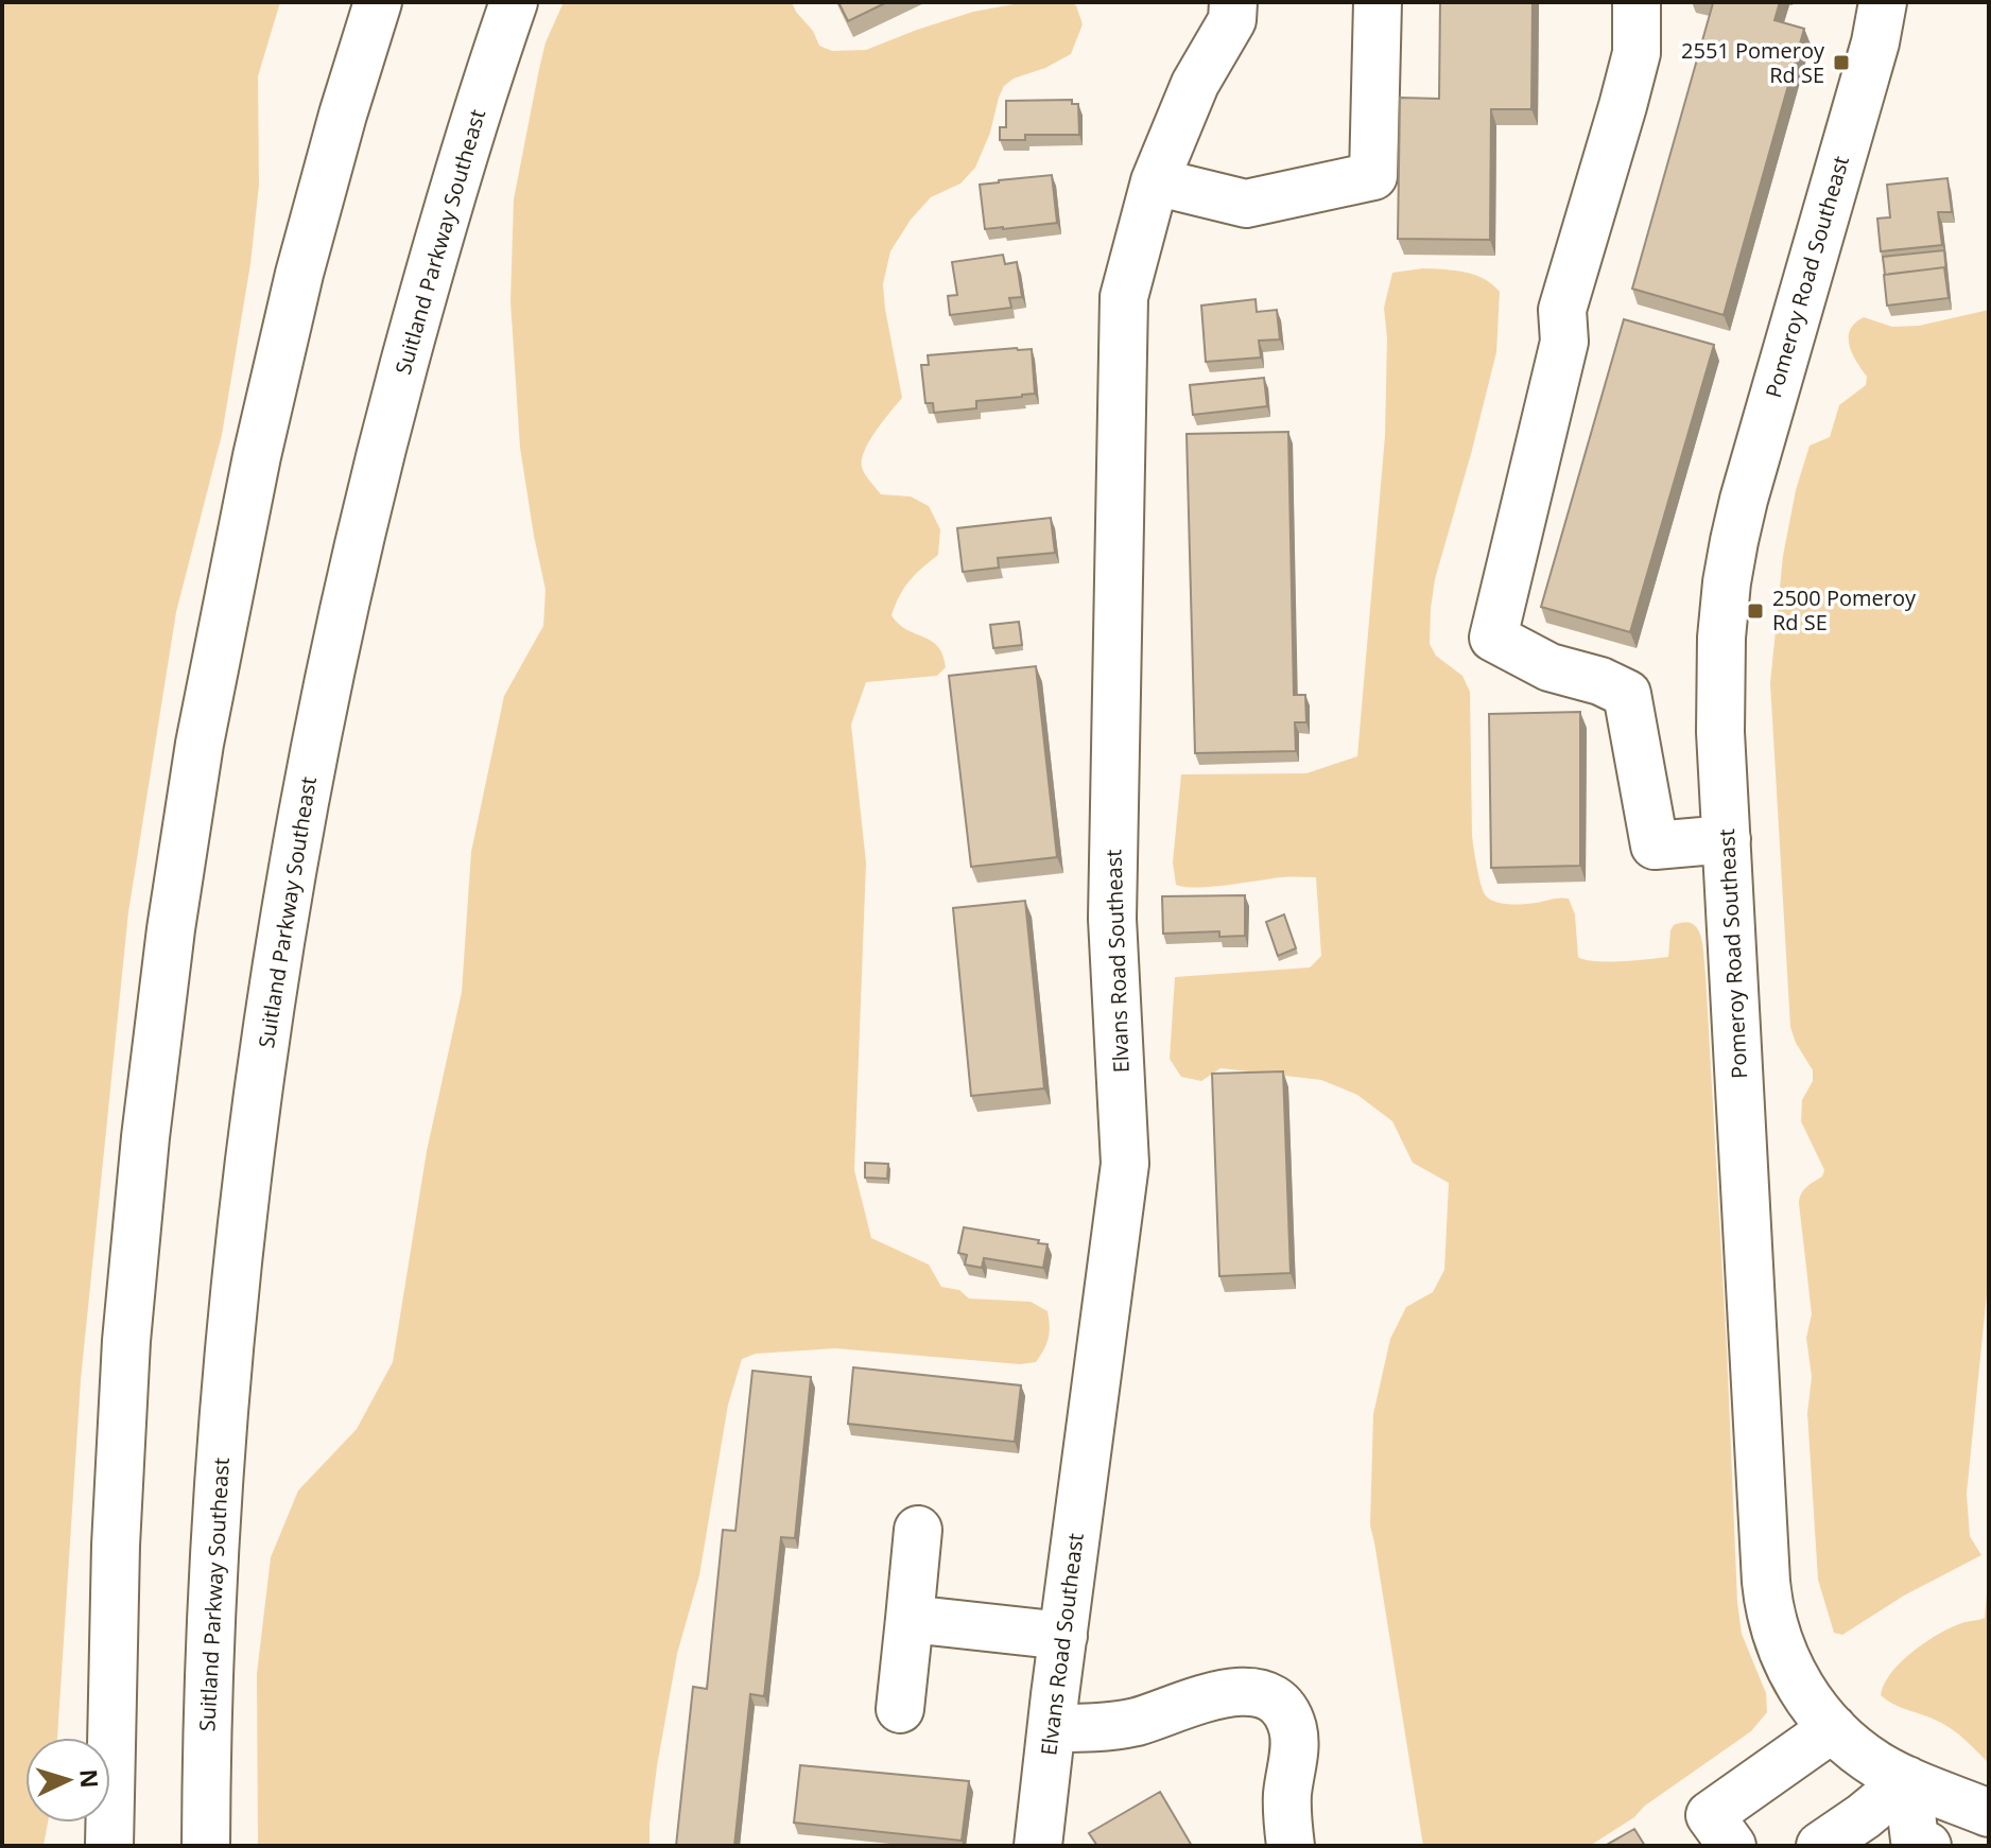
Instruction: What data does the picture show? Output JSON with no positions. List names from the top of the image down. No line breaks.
{"streets":{"main road":["Suitland Parkway Southeast","Pomeroy Road Southeast","Elvans Road Southeast"]},"places":{"transit":["2551 Pomeroy Rd SE","2500 Pomeroy Rd SE"]},"north":"right"}
